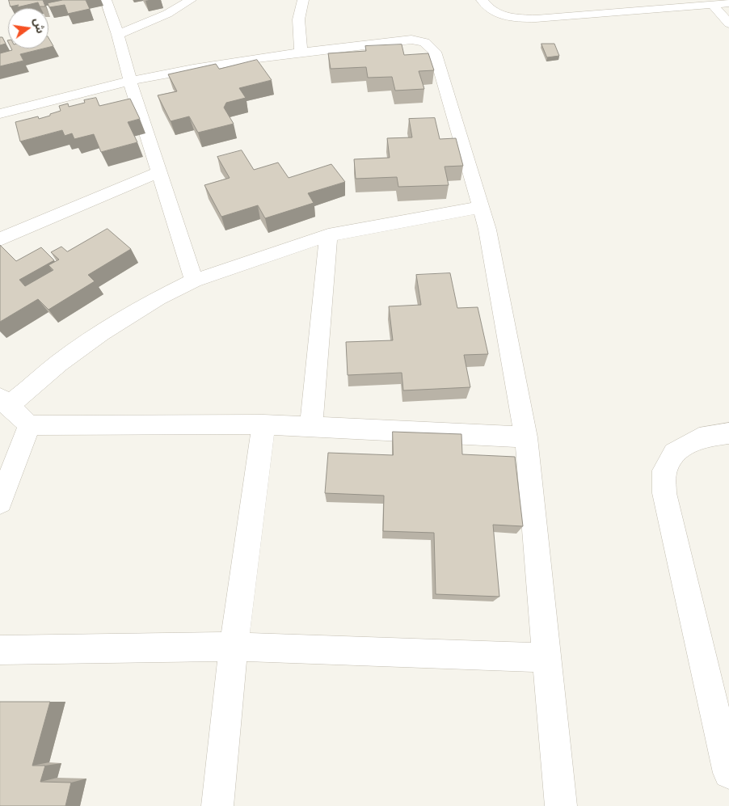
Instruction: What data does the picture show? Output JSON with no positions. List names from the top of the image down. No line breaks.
{"north":"right"}
